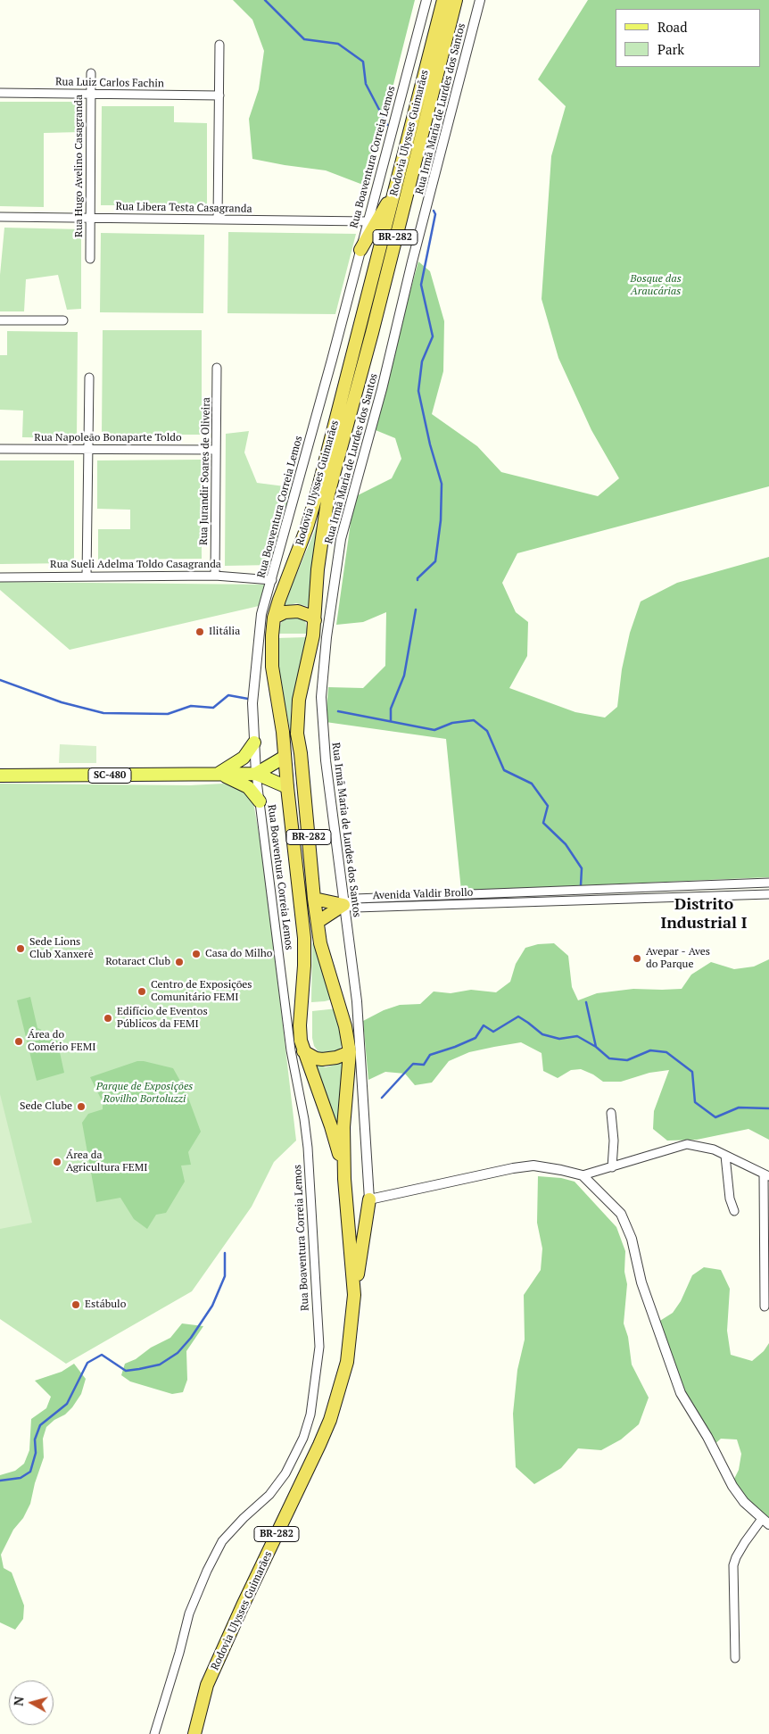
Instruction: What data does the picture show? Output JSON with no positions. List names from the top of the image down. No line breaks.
{"streets":{"highway":["Rodovia Ulysses Guimarães","BR-282"],"main road":["SC-480"],"street":["Rua Luiz Carlos Fachin","Rua Irmã Maria de Lurdes dos Santos","Rua Boaventura Correia Lemos","Rua Hugo Avelino Casagranda","Rua Libera Testa Casagranda","Rua Napoleão Bonaparte Toldo","Rua Jurandir Soares de Oliveira","Rua Sueli Adelma Toldo Casagranda","Avenida Valdir Brollo"]},"crossings":[["Rua Luiz Carlos Fachin","Rua Hugo Avelino Casagranda"],["Rua Irmã Maria de Lurdes dos Santos","Avenida Valdir Brollo"],["Rodovia Ulysses Guimarães","SC-480"],["Rua Boaventura Correia Lemos","Rua Libera Testa Casagranda"],["Rua Boaventura Correia Lemos","Rua Sueli Adelma Toldo Casagranda"],["Rua Boaventura Correia Lemos","SC-480"],["Rua Hugo Avelino Casagranda","Rua Libera Testa Casagranda"],["Rua Napoleão Bonaparte Toldo","Rua Jurandir Soares de Oliveira"],["Rua Jurandir Soares de Oliveira","Rua Sueli Adelma Toldo Casagranda"]],"districts":["Distrito Industrial I"],"parks":["Bosque das Araucárias","Parque de Exposições Rovilho Bortoluzzi"],"places":["Ilitália","Sede Lions Club Xanxerê","Casa do Milho","Avepar - Aves do Parque","Rotaract Club","Centro de Exposições Comunitário FEMI","Edifício de Eventos Públicos da FEMI","Área do Comério FEMI","Sede Clube","Área da Agricultura FEMI","Estábulo"],"legend":["Road","Park"],"north":"left"}
